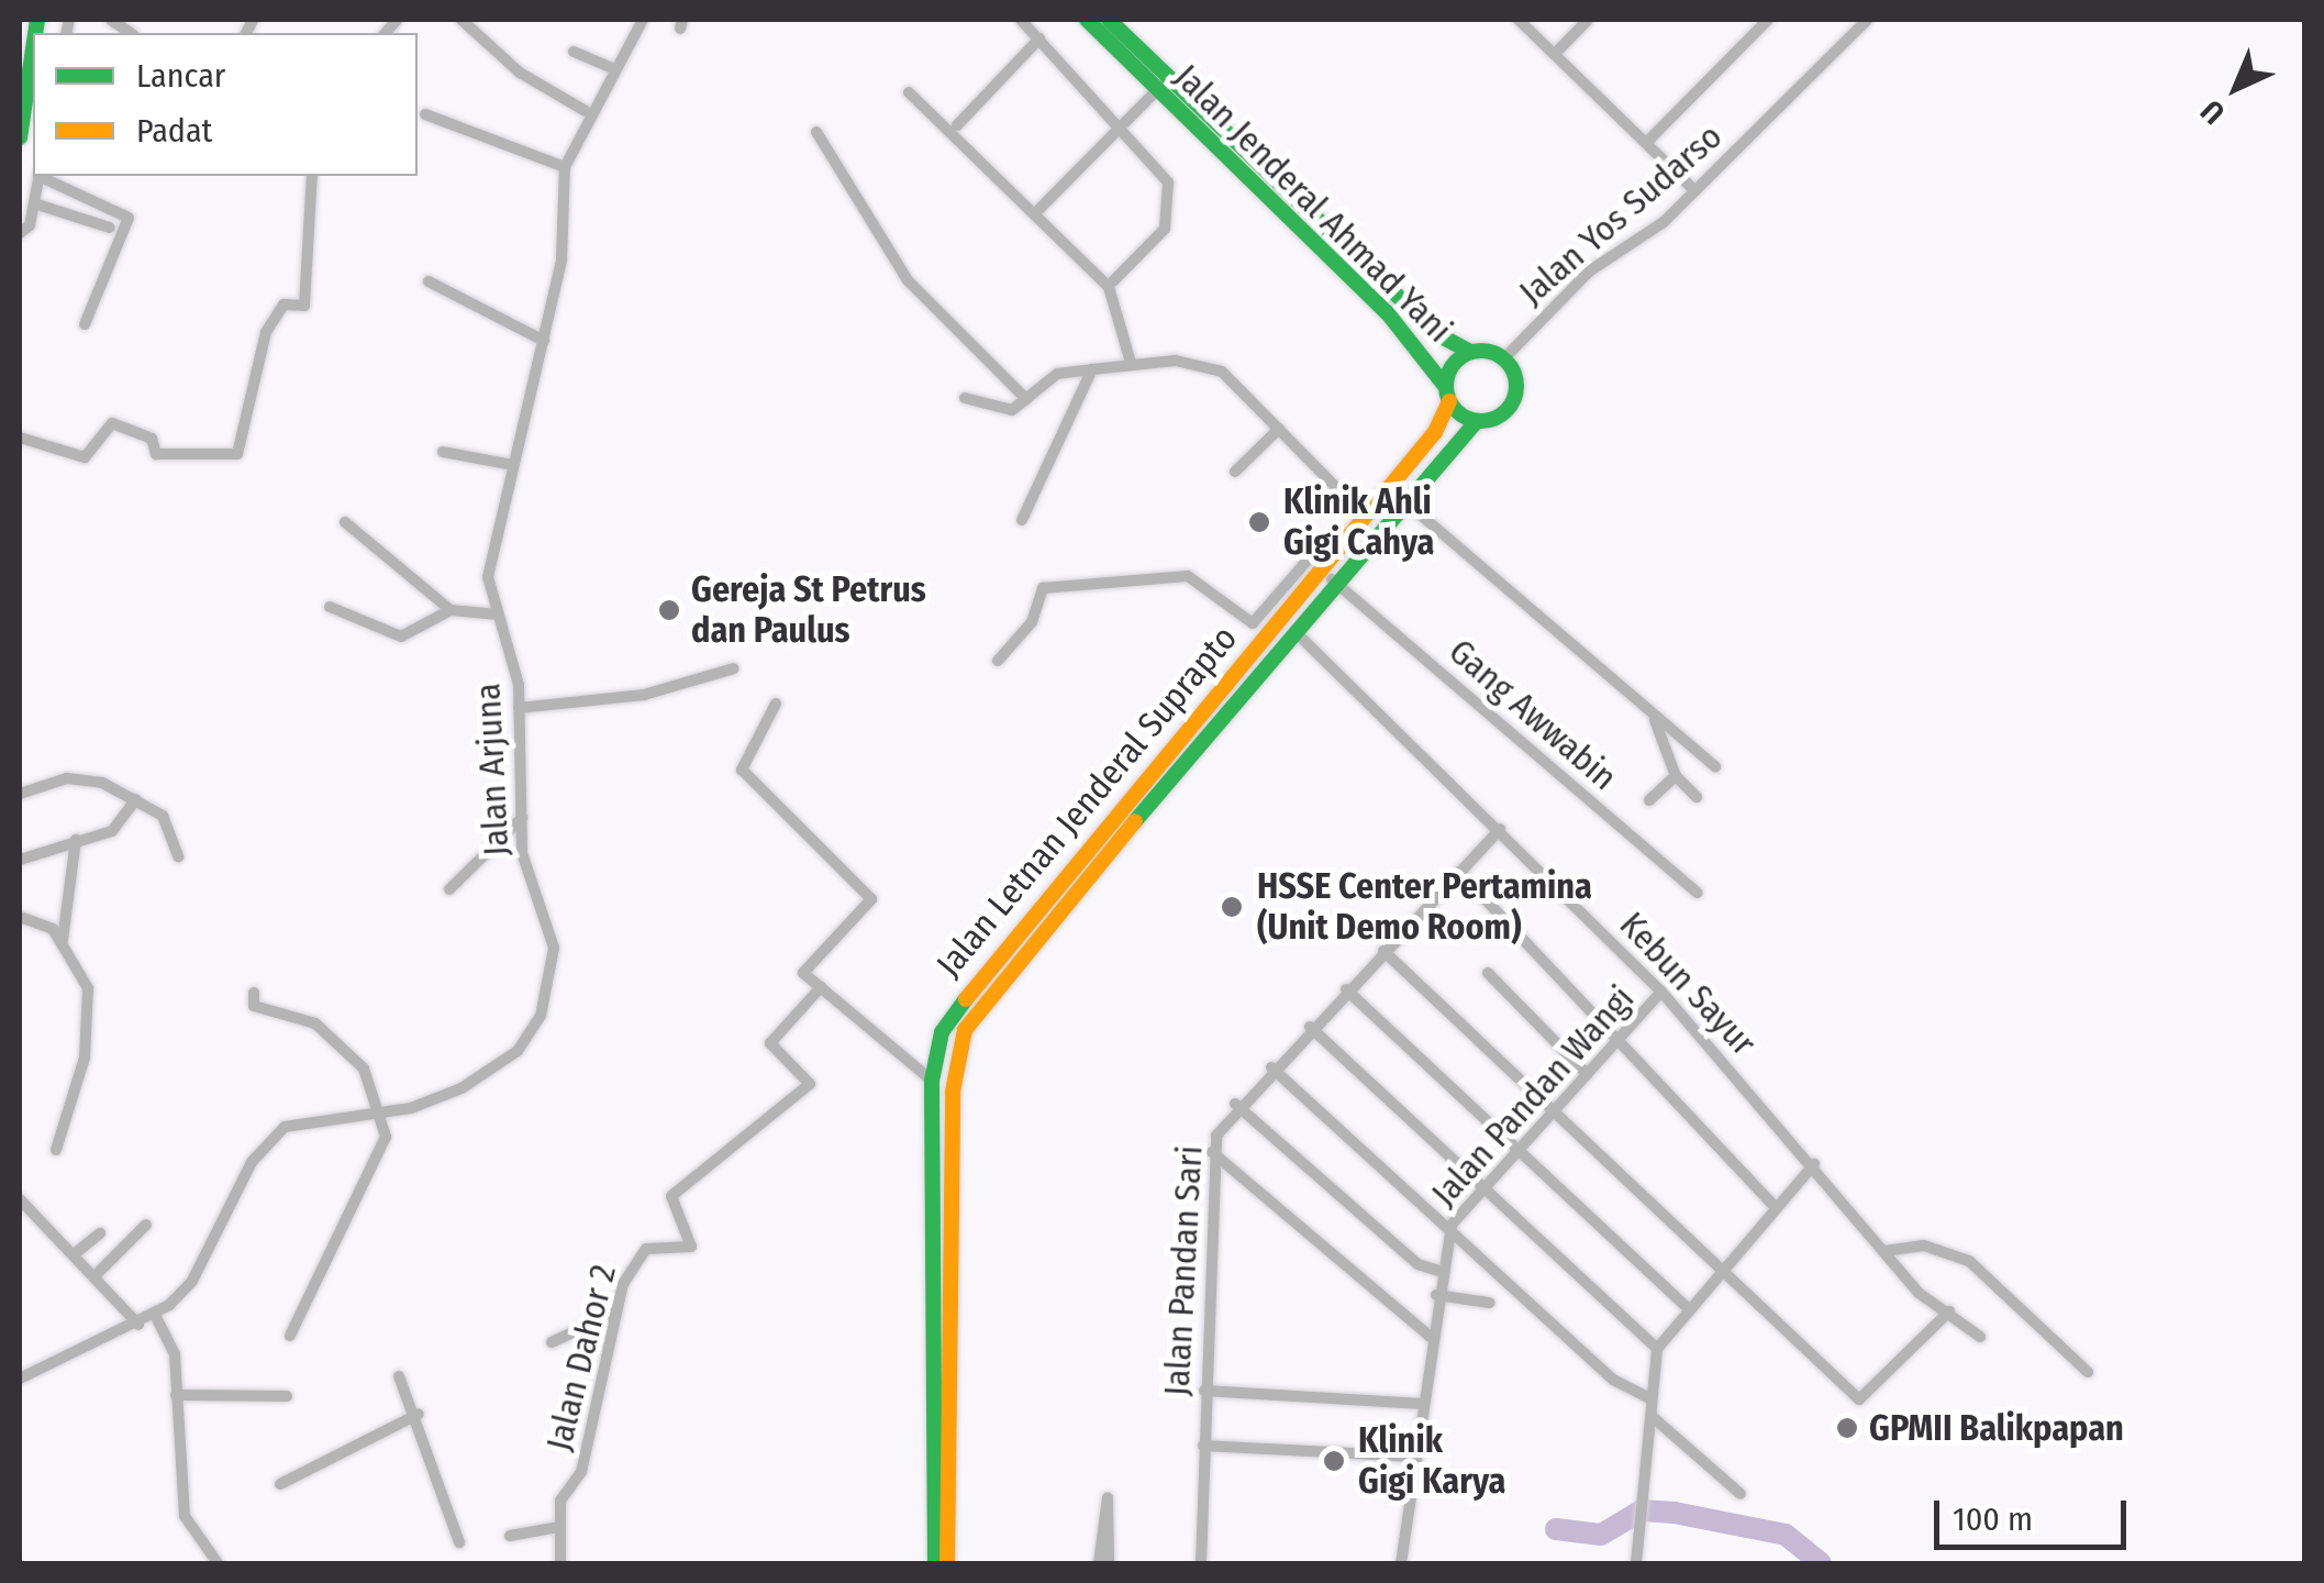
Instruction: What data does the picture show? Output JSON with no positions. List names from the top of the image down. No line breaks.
{"streets":{"main road":["Jalan Jenderal Ahmad Yani","Jalan Letnan Jenderal Suprapto"],"street":["Jalan Yos Sudarso","Gang Awwabin","Jalan Arjuna","Kebun Sayur","Jalan Pandan Wangi","Jalan Pandan Sari","Jalan Dahor 2"]},"crossings":[["Jalan Jenderal Ahmad Yani","Jalan Yos Sudarso"],["Jalan Jenderal Ahmad Yani","Jalan Letnan Jenderal Suprapto"],["Jalan Yos Sudarso","Jalan Letnan Jenderal Suprapto"],["Gang Awwabin","Jalan Letnan Jenderal Suprapto"],["Jalan Letnan Jenderal Suprapto","Kebun Sayur"],["Kebun Sayur","Jalan Pandan Wangi"],["Kebun Sayur","Jalan Pandan Sari"]],"places":["Klinik Ahli Gigi Cahya","Gereja St Petrus dan Paulus","HSSE Center Pertamina (Unit Demo Room)","GPMII Balikpapan","Klinik Gigi Karya"],"legend":["Lancar","Padat"],"scale_bar":"100 m","north":"bottom left"}
